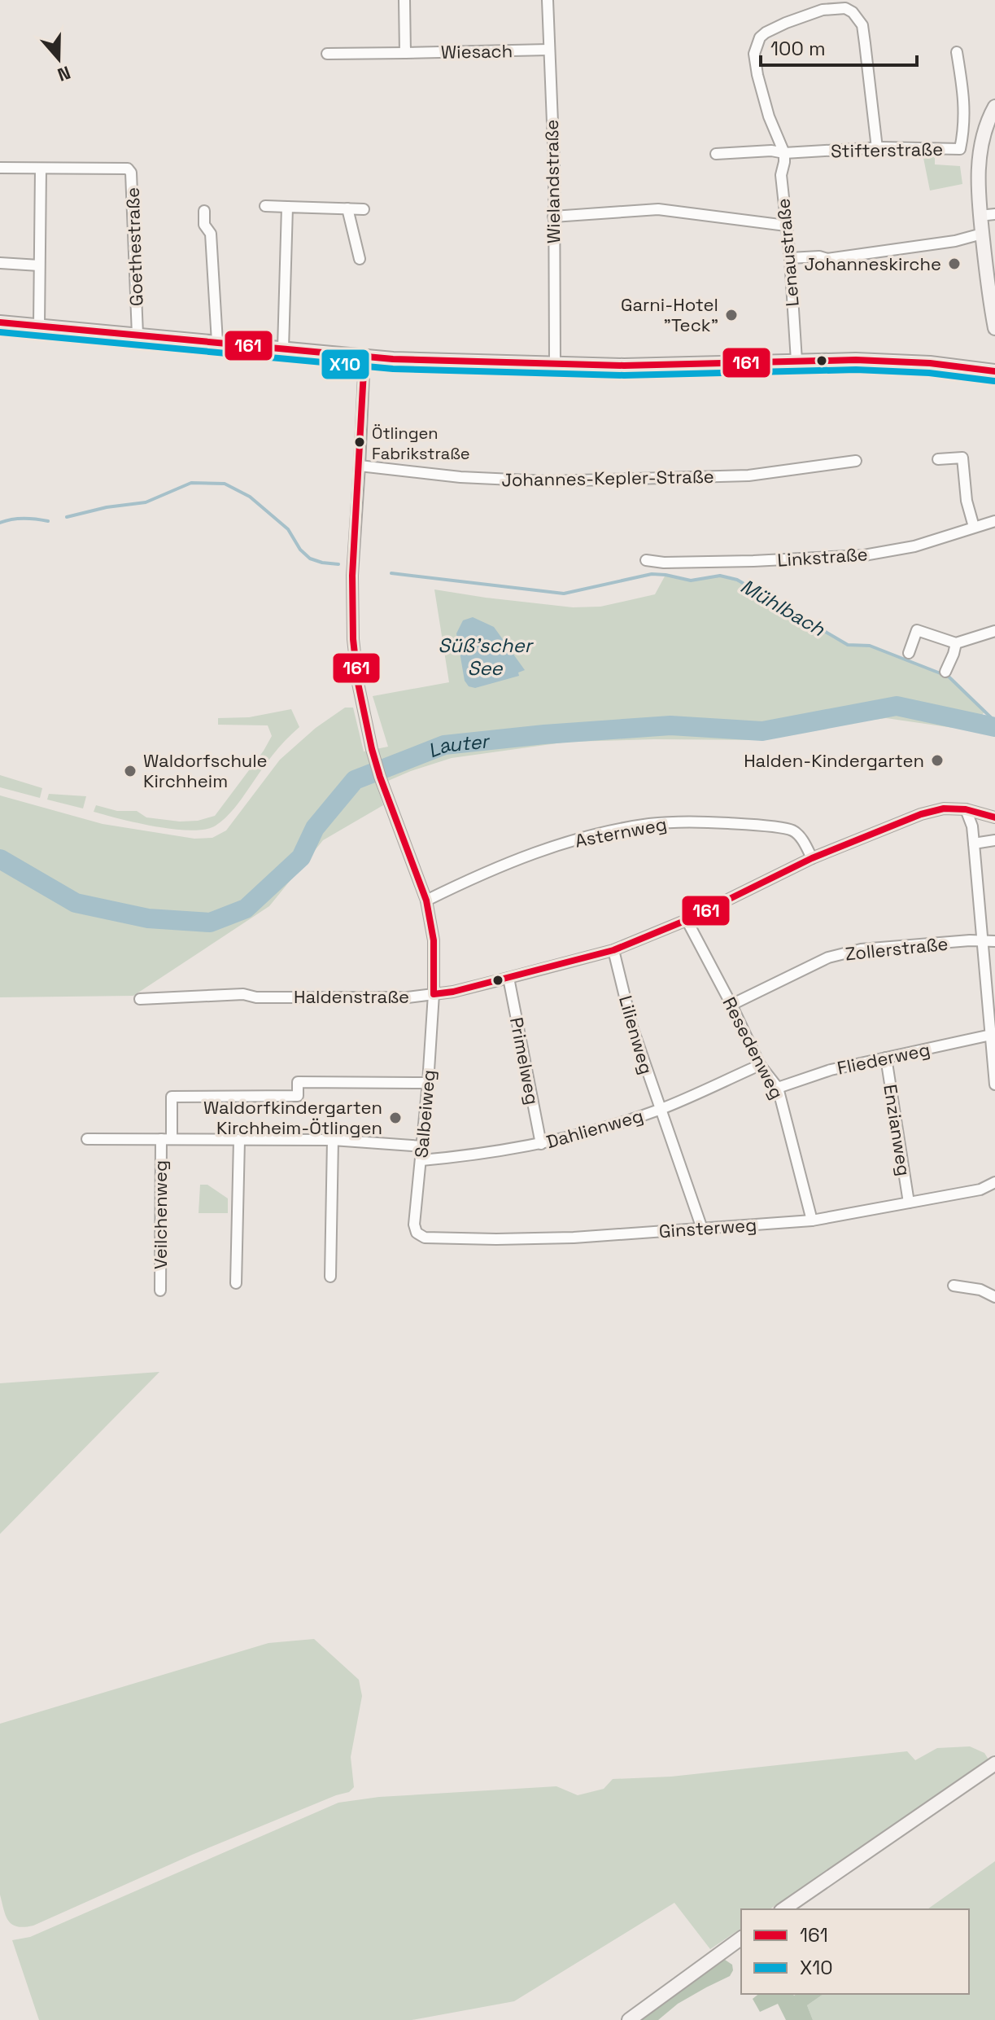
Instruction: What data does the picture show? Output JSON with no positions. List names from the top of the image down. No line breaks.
{"streets":{"street":["Wiesach","Stifterstraße","Wielandstraße","Goethestraße","Lenaustraße","Johannes-Kepler-Straße","Linkstraße","Asternweg","Zollerstraße","Haldenstraße","Lilienweg","Resedenweg","Fliederweg","Primelweg","Salbeiweg","Dahlienweg","Enzianweg","Veilchenweg","Ginsterweg"]},"crossings":[["Wiesach","Wielandstraße"],["Stifterstraße","Lenaustraße"],["Asternweg","Haldenstraße"],["Zollerstraße","Resedenweg"],["Haldenstraße","Lilienweg"],["Haldenstraße","Resedenweg"],["Haldenstraße","Primelweg"],["Haldenstraße","Salbeiweg"],["Lilienweg","Dahlienweg"],["Lilienweg","Ginsterweg"],["Resedenweg","Fliederweg"],["Resedenweg","Dahlienweg"],["Resedenweg","Ginsterweg"],["Fliederweg","Enzianweg"],["Primelweg","Dahlienweg"],["Salbeiweg","Dahlienweg"],["Salbeiweg","Veilchenweg"],["Salbeiweg","Ginsterweg"],["Enzianweg","Ginsterweg"]],"water":["Mühlbach","Süß'scher See","Lauter"],"places":["Johanneskirche","Garni-Hotel \"Teck\"","Ötlingen Fabrikstraße","Halden-Kindergarten","Waldorfschule Kirchheim","Waldorfkindergarten Kirchheim-Ötlingen"],"lines":["transit line 161","transit line X10"],"legend":["161","X10"],"scale_bar":"100 m","north":"bottom"}
